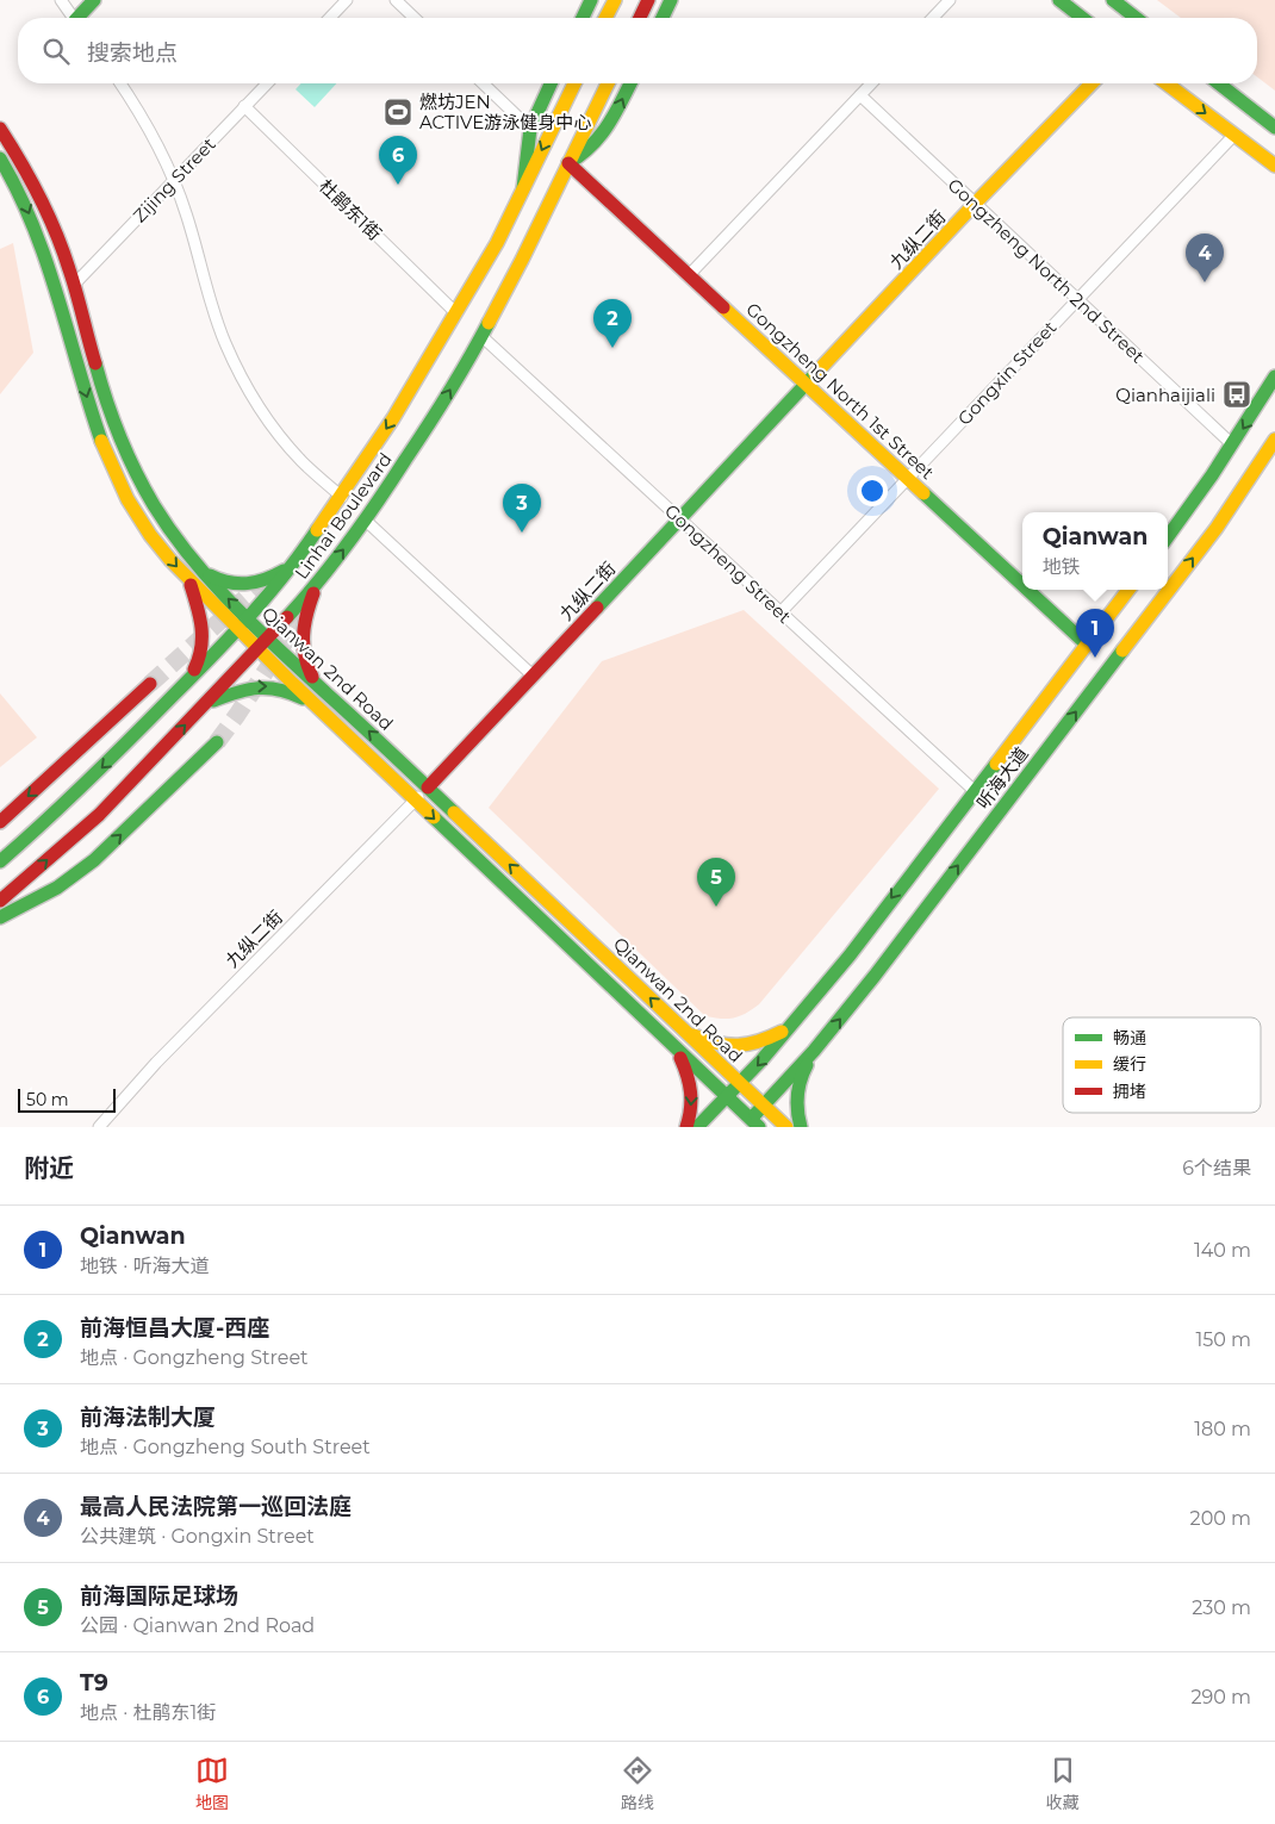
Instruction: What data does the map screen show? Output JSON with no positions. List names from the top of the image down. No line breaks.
{"streets":{"main road":["九纵二街","Gongzheng North 1st Street","Linhai Boulevard","Qianwan 2nd Road","听海大道"],"street":["Zijing Street","杜鹃东1街","Gongzheng North 2nd Street","Gongxin Street","Gongzheng Street"]},"crossings":[["Zijing Street","杜鹃东1街"],["Zijing Street","Qianwan 2nd Road"],["杜鹃东1街","Linhai Boulevard"],["九纵二街","Gongzheng North 2nd Street"],["九纵二街","Gongzheng North 1st Street"],["九纵二街","Gongzheng Street"],["九纵二街","Qianwan 2nd Road"],["Gongzheng North 2nd Street","Gongxin Street"],["Gongxin Street","Gongzheng North 1st Street"],["Gongxin Street","Gongzheng Street"],["Gongzheng North 1st Street","Linhai Boulevard"],["Gongzheng North 1st Street","听海大道"],["Linhai Boulevard","Gongzheng Street"],["Linhai Boulevard","Qianwan 2nd Road"],["Gongzheng Street","听海大道"],["Qianwan 2nd Road","听海大道"]],"places":{"sports":["燃坊JEN ACTIVE游泳健身中心"],"bus stop":["Qianhaijiali"]},"legend":["畅通","缓行","拥堵"],"scale_bar":"50 m","page":{"search":"搜索地点","pins":["6","4","2","3","1","5"],"popup":["Qianwan","地铁"],"scale":"50 m","heading":["附近","6个结果"],"list":[{"mark":"1","name":"Qianwan","note":"地铁 · 听海大道","value":"140 m"},{"mark":"2","name":"前海恒昌大厦-西座","note":"地点 · Gongzheng Street","value":"150 m"},{"mark":"3","name":"前海法制大厦","note":"地点 · Gongzheng South Street","value":"180 m"},{"mark":"4","name":"最高人民法院第一巡回法庭","note":"公共建筑 · Gongxin Street","value":"200 m"},{"mark":"5","name":"前海国际足球场","note":"公园 · Qianwan 2nd Road","value":"230 m"},{"mark":"6","name":"T9","note":"地点 · 杜鹃东1街","value":"290 m"}],"nav":["地图","路线","收藏"]}}
